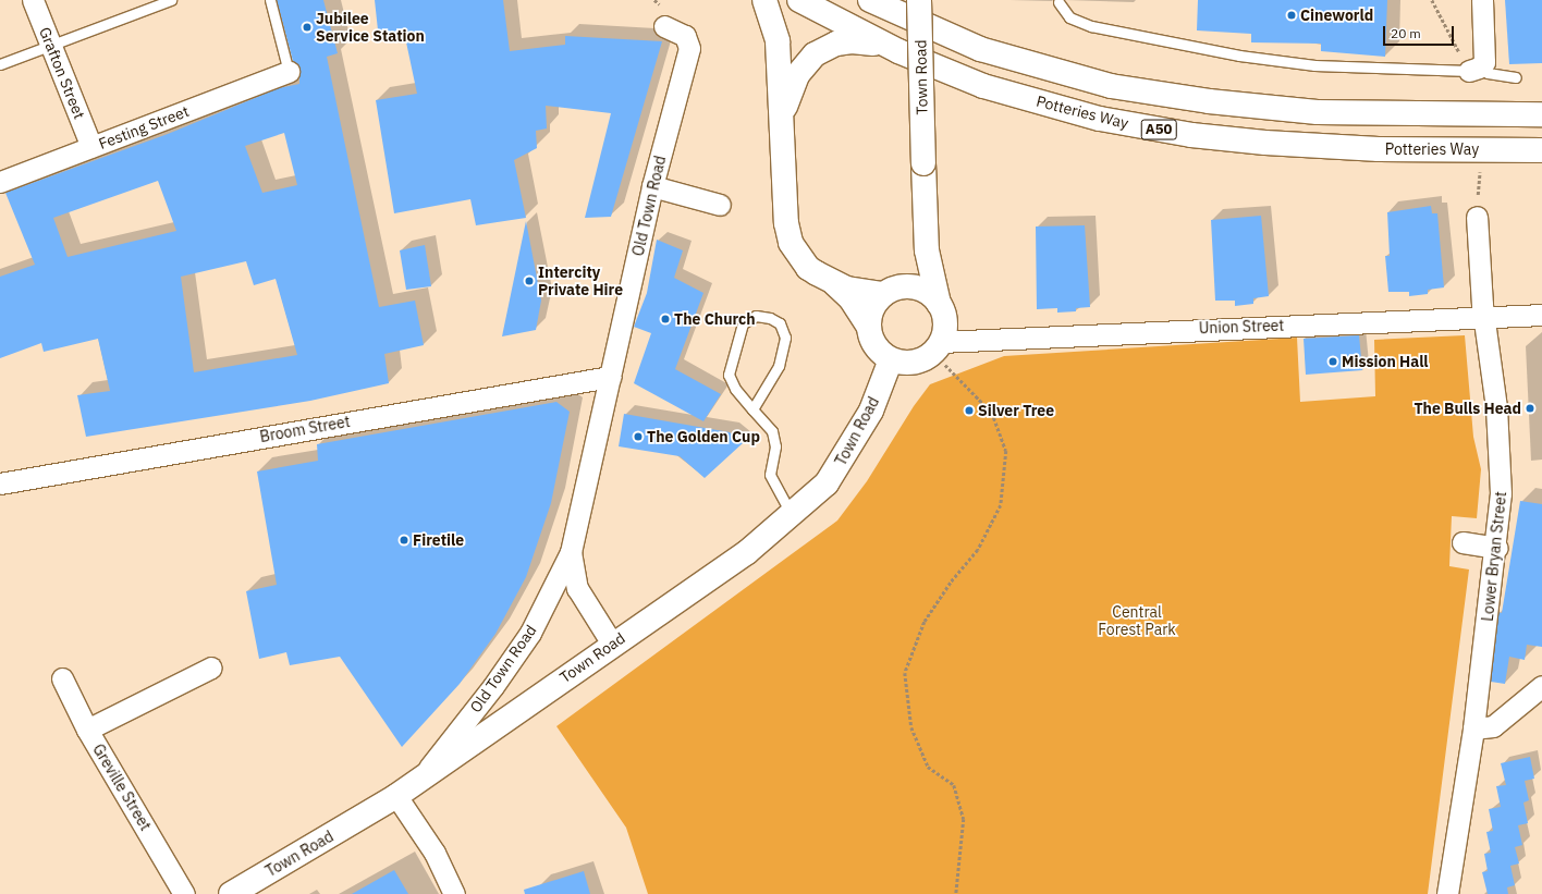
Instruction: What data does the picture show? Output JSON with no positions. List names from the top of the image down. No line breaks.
{"streets":{"main road":["Town Road","Potteries Way","A50"],"street":["Grafton Street","Festing Street","Old Town Road","Union Street","Broom Street","Lower Bryan Street","Greville Street"]},"crossings":[["Grafton Street","Festing Street"],["Town Road","Old Town Road"],["Town Road","Union Street"],["Old Town Road","Broom Street"],["Union Street","Lower Bryan Street"]],"parks":["Central Forest Park"],"places":["Cineworld","Jubilee Service Station","Intercity Private Hire","The Church","Mission Hall","The Bulls Head","Silver Tree","The Golden Cup","Firetile"],"scale_bar":"20 m"}
